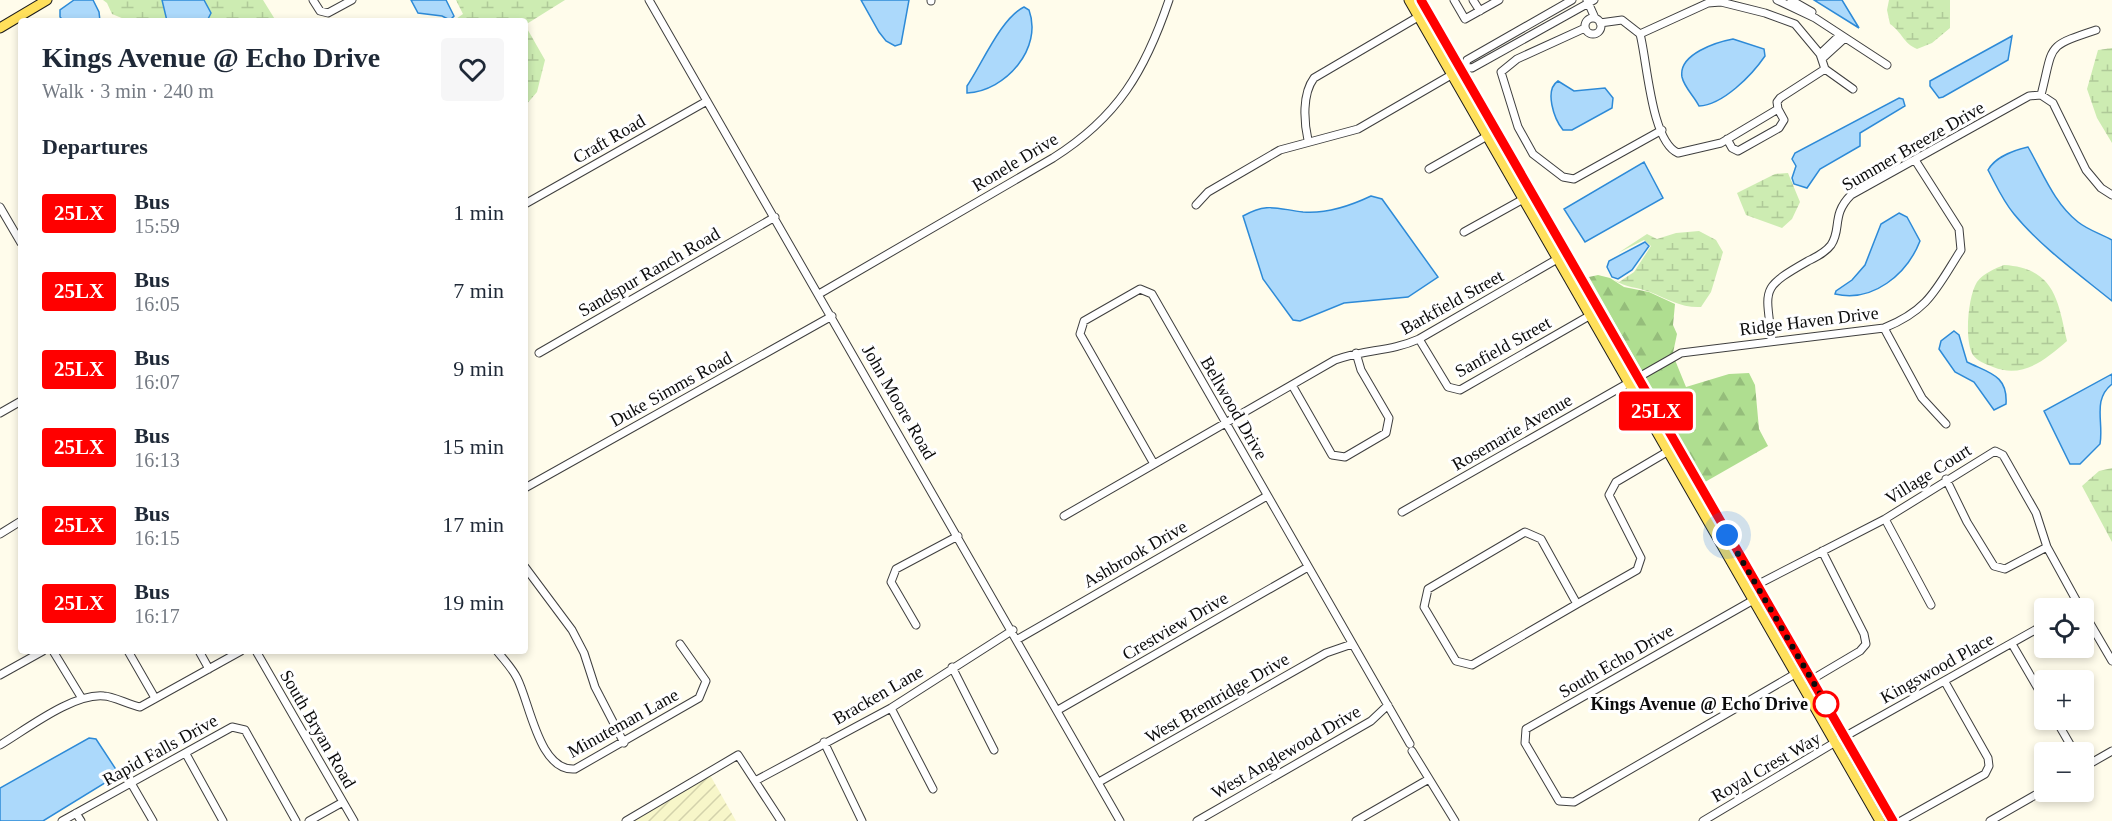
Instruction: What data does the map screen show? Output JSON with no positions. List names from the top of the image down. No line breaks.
{"streets":{"street":["Craft Road","Summer Breeze Drive","Ronele Drive","Sandspur Ranch Road","Barkfield Street","Ridge Haven Drive","Sanfield Street","Duke Simms Road","John Moore Road","Bellwood Drive","Rosemarie Avenue","Village Court","Ashbrook Drive","Crestview Drive","South Echo Drive","Kingswood Place","Bracken Lane","West Brentridge Drive","Minuteman Lane","South Bryan Road","Rapid Falls Drive","West Anglewood Drive","Royal Crest Way"]},"crossings":[["Craft Road","John Moore Road"],["Summer Breeze Drive","Ridge Haven Drive"],["Ronele Drive","John Moore Road"],["Sandspur Ranch Road","John Moore Road"],["Barkfield Street","Sanfield Street"],["Barkfield Street","Bellwood Drive"],["Ridge Haven Drive","Rosemarie Avenue"],["Duke Simms Road","John Moore Road"],["John Moore Road","Ashbrook Drive"],["John Moore Road","Crestview Drive"],["John Moore Road","Bracken Lane"],["John Moore Road","West Brentridge Drive"],["Bellwood Drive","Ashbrook Drive"],["Bellwood Drive","Crestview Drive"],["Bellwood Drive","West Brentridge Drive"],["Bellwood Drive","West Anglewood Drive"],["Kingswood Place","Royal Crest Way"]],"places":["Kings Avenue @ Echo Drive"],"lines":["bus line 25LX"],"page":{"on_map":"25LX","heading":[["Kings Avenue @ Echo Drive","Walk · 3 min · 240 m"],"Departures"],"list":[{"mark":"25LX","name":"Bus","note":"15:59","value":"1 min"},{"mark":"25LX","name":"Bus","note":"16:05","value":"7 min"},{"mark":"25LX","name":"Bus","note":"16:07","value":"9 min"},{"mark":"25LX","name":"Bus","note":"16:13","value":"15 min"},{"mark":"25LX","name":"Bus","note":"16:15","value":"17 min"},{"mark":"25LX","name":"Bus","note":"16:17","value":"19 min"}],"map_buttons":["+","−"]}}
